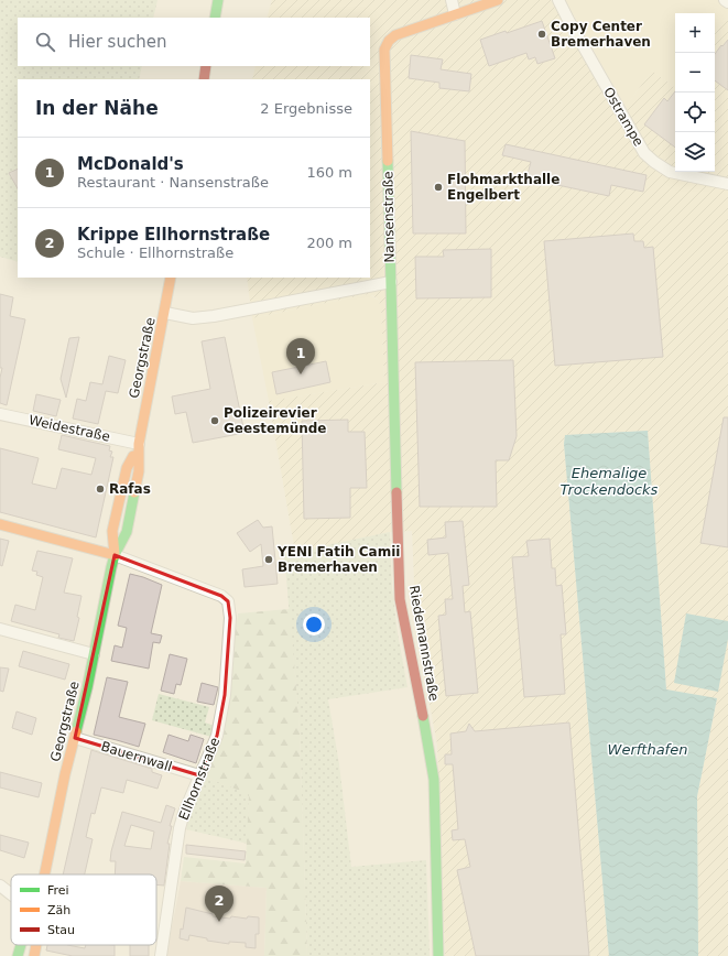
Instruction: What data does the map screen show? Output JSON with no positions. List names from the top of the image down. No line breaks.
{"streets":{"street":["Ostrampe","Nansenstraße","Georgstraße","Weidestraße","Riedemannstraße","Bauernwall","Ellhornstraße"]},"crossings":[["Nansenstraße","Georgstraße"],["Nansenstraße","Riedemannstraße"],["Georgstraße","Weidestraße"],["Georgstraße","Bauernwall"],["Georgstraße","Ellhornstraße"],["Bauernwall","Ellhornstraße"]],"water":["Ehemalige Trockendocks","Werfthafen"],"places":["Copy Center Bremerhaven","Flohmarkthalle Engelbert","Polizeirevier Geestemünde","Rafas","YENI Fatih Camii Bremerhaven"],"legend":["Frei","Zäh","Stau"],"page":{"map_buttons":["+","−"],"search":"Hier suchen","heading":["In der Nähe","2 Ergebnisse"],"list":[{"mark":"1","name":"McDonald's","note":"Restaurant · Nansenstraße","value":"160 m"},{"mark":"2","name":"Krippe Ellhornstraße","note":"Schule · Ellhornstraße","value":"200 m"}],"pins":["1","2"]}}
